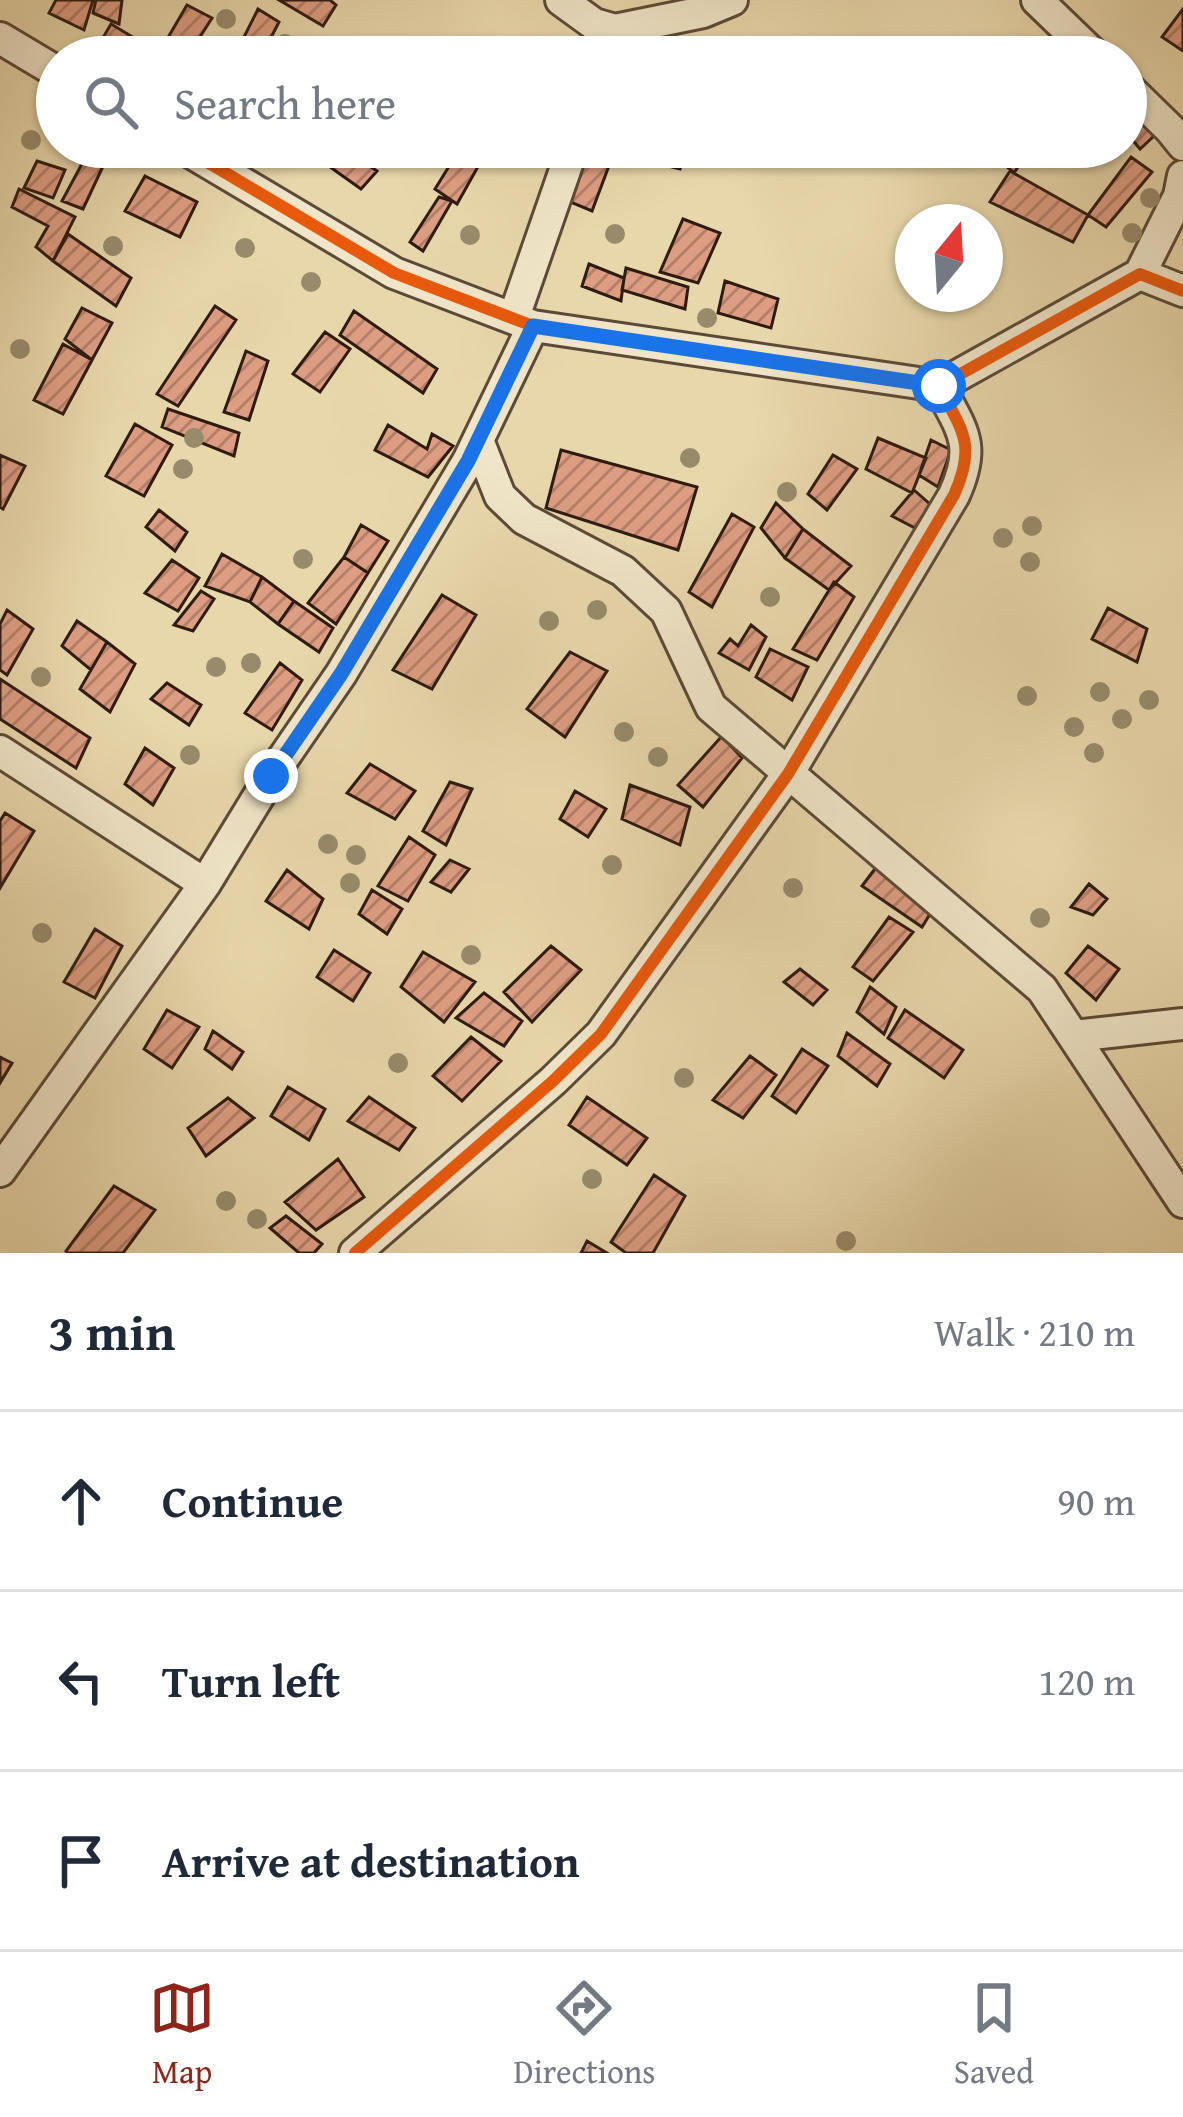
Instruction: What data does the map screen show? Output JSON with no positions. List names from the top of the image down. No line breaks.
{"north":"top","page":{"search":"Search here","heading":["3 min","Walk · 210 m"],"list":[["Continue","90 m"],["Turn left","120 m"],"Arrive at destination"],"nav":["Map","Directions","Saved"]}}
